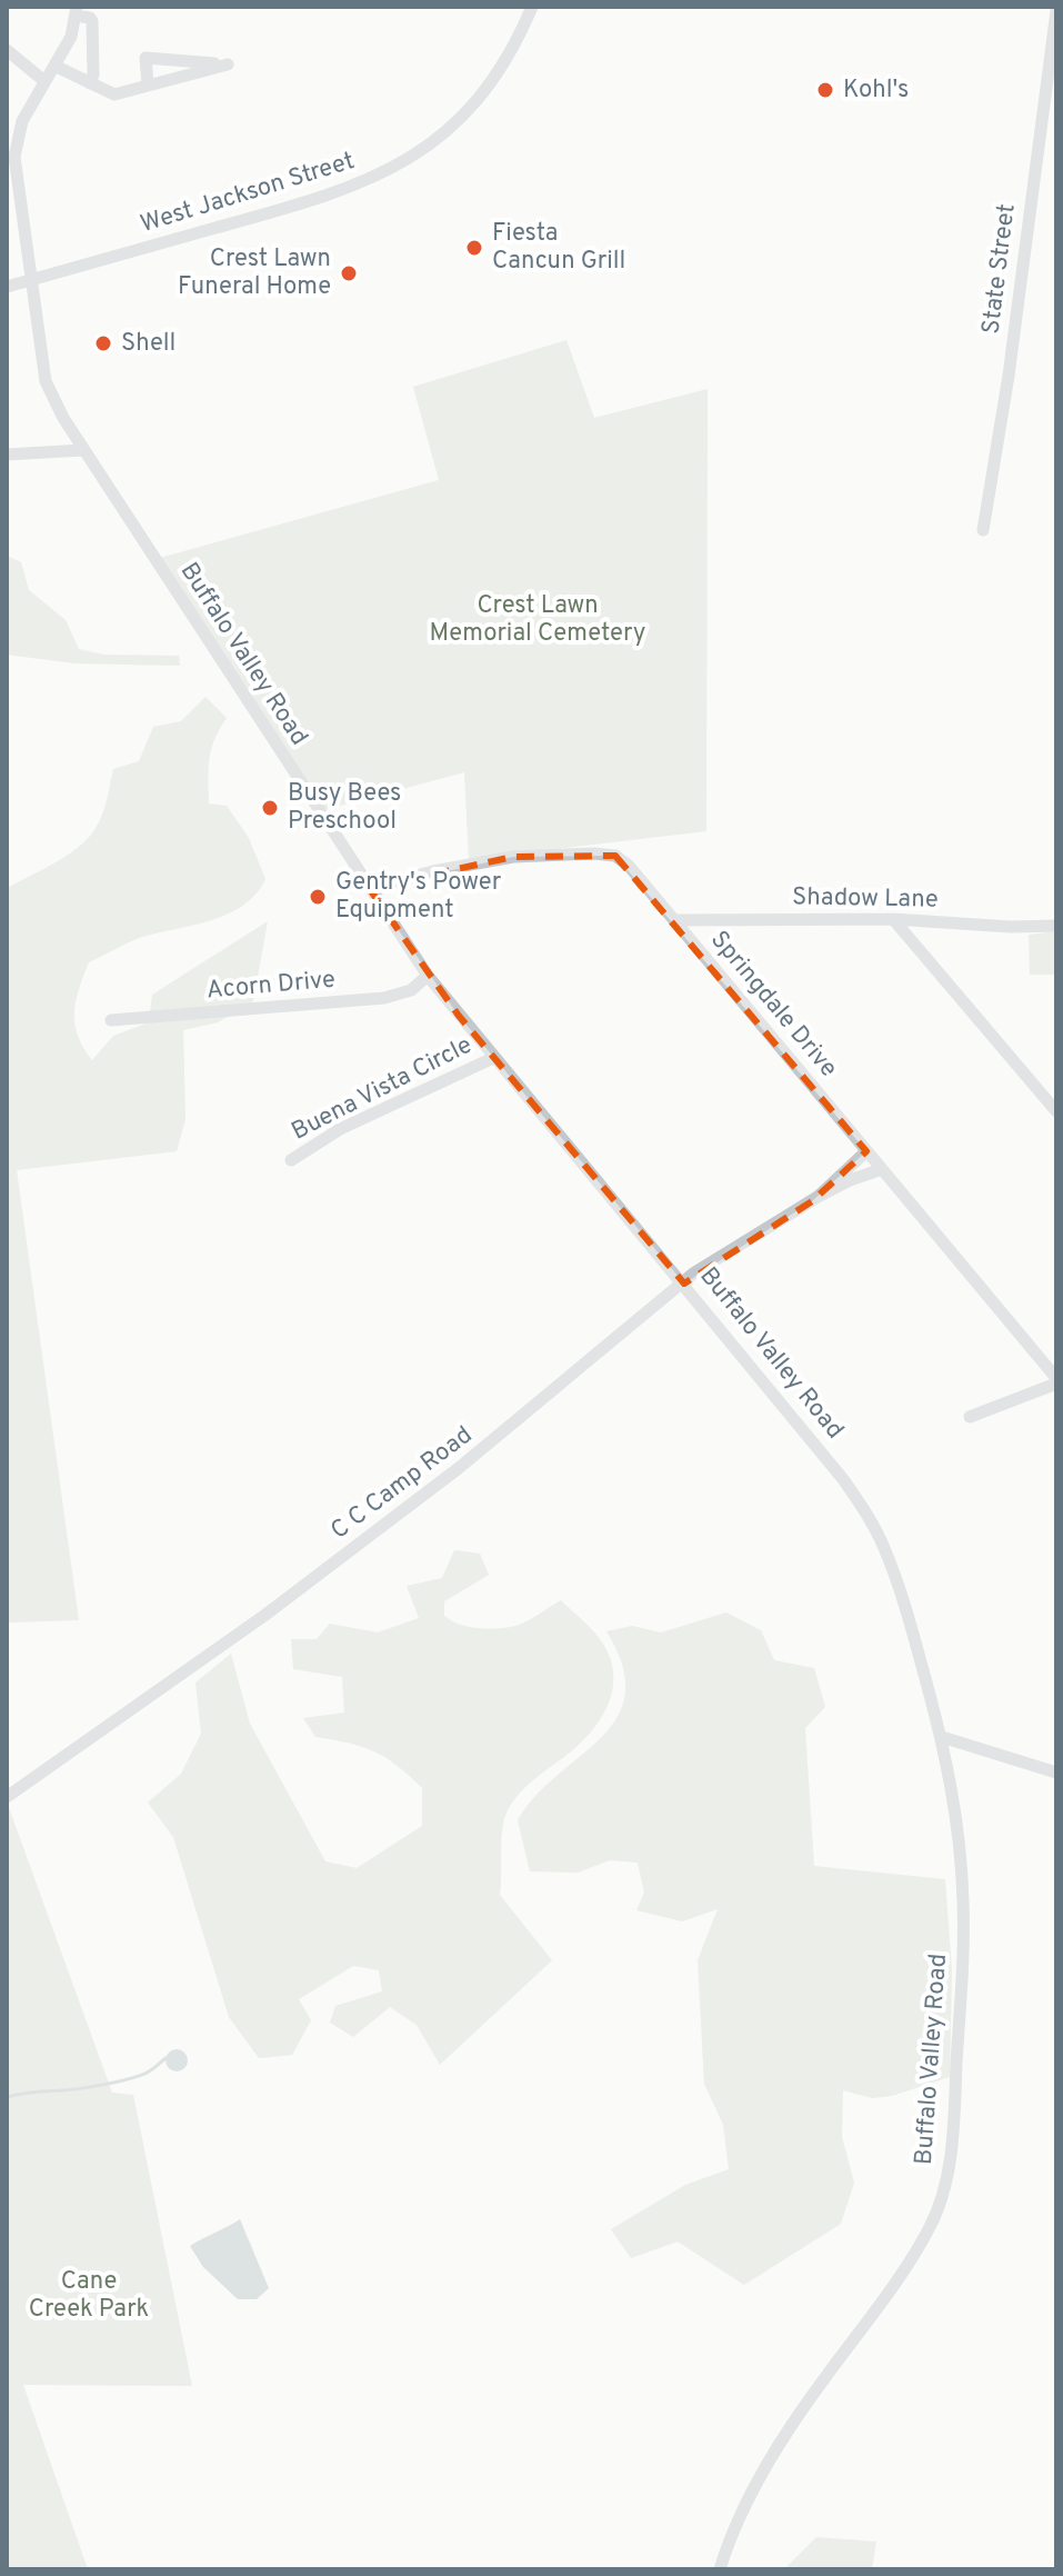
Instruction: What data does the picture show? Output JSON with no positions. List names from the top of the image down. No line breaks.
{"streets":{"street":["West Jackson Street","State Street","Buffalo Valley Road","Shadow Lane","Acorn Drive","Springdale Drive","Buena Vista Circle","C C Camp Road"]},"crossings":[["West Jackson Street","Buffalo Valley Road"],["Buffalo Valley Road","Acorn Drive"],["Buffalo Valley Road","Springdale Drive"],["Buffalo Valley Road","Buena Vista Circle"],["Buffalo Valley Road","C C Camp Road"],["Shadow Lane","Springdale Drive"]],"parks":["Crest Lawn Memorial Cemetery","Cane Creek Park"],"places":["Kohl's","Fiesta Cancun Grill","Crest Lawn Funeral Home","Shell","Busy Bees Preschool","Gentry's Power Equipment"]}
